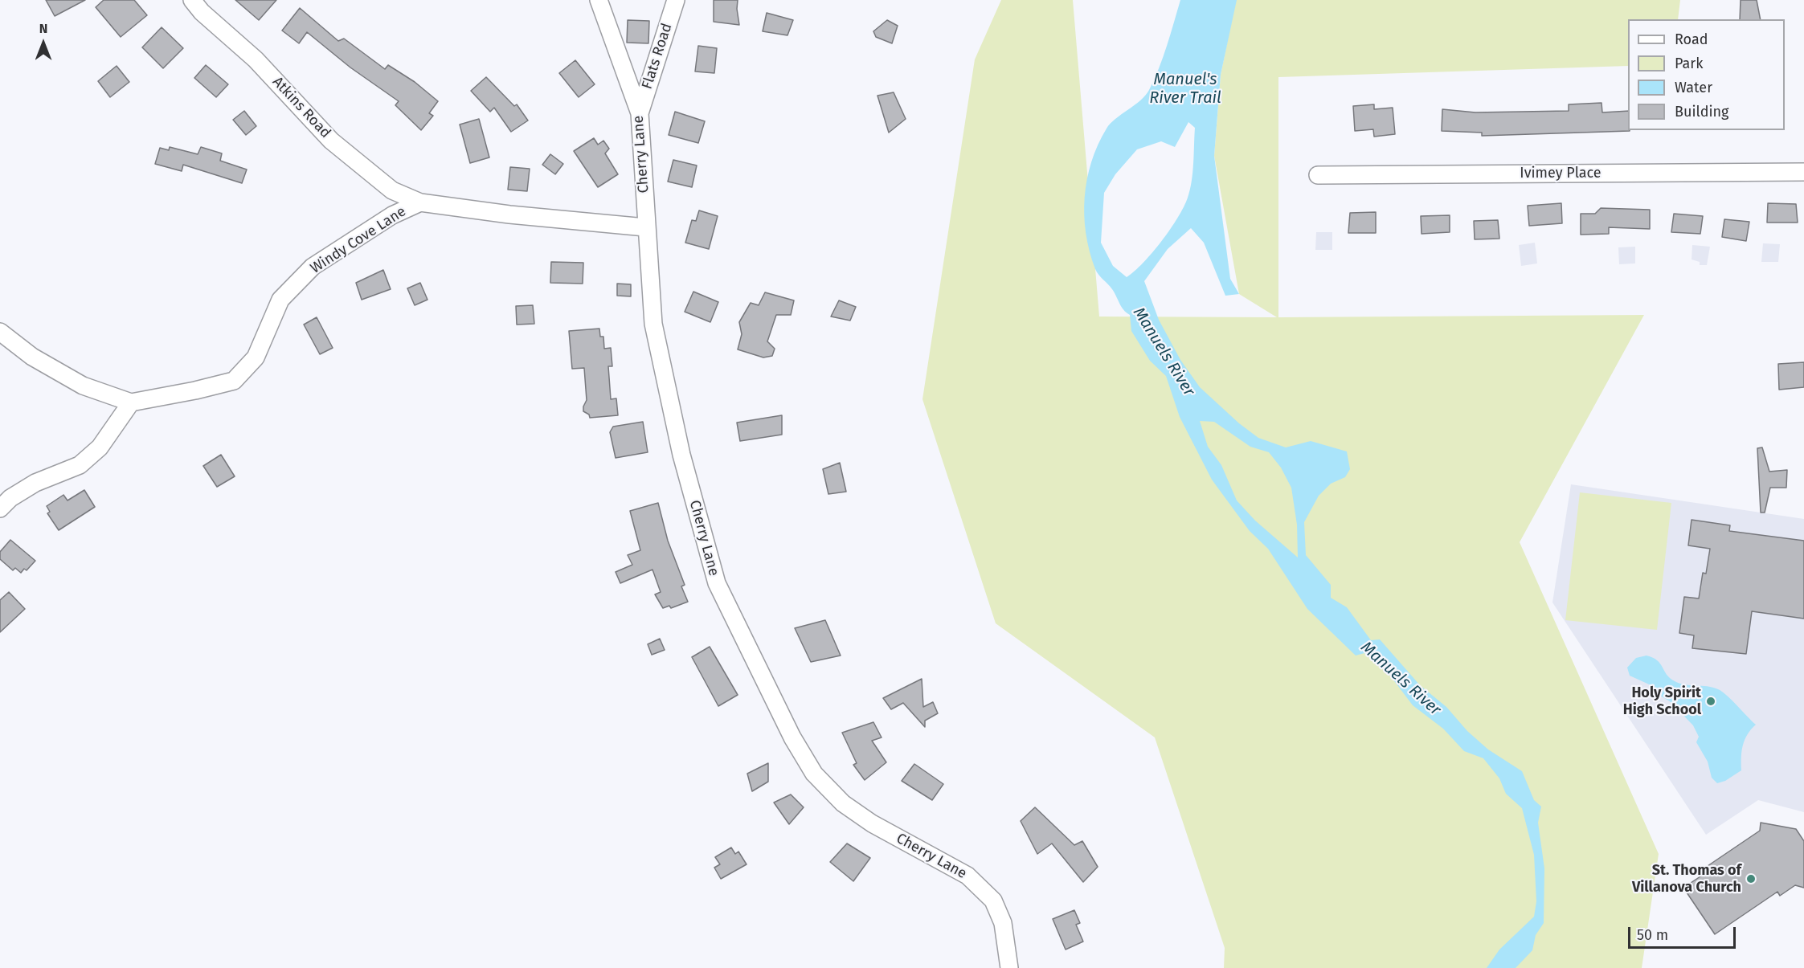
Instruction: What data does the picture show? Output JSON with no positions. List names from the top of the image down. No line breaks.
{"streets":{"street":["Flats Road","Atkins Road","Cherry Lane","Ivimey Place","Windy Cove Lane"]},"crossings":[["Flats Road","Cherry Lane"],["Atkins Road","Windy Cove Lane"],["Cherry Lane","Windy Cove Lane"]],"water":["Manuel's River Trail","Manuels River"],"places":["Holy Spirit High School","St. Thomas of Villanova Church"],"legend":["Road","Park","Water","Building"],"scale_bar":"50 m","north":"top"}
